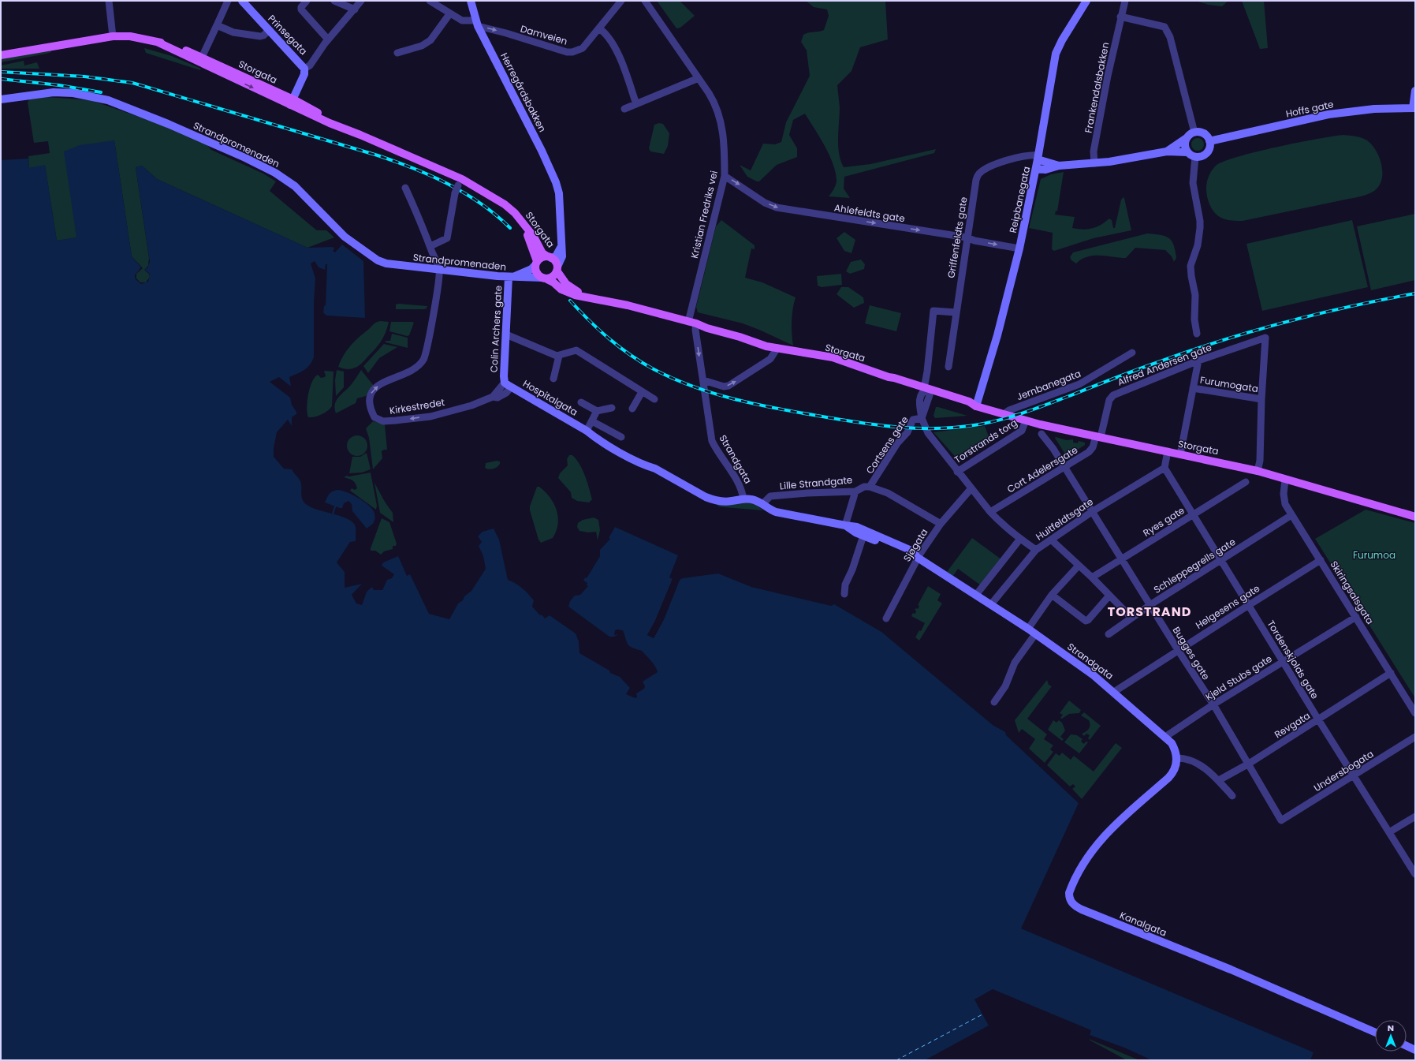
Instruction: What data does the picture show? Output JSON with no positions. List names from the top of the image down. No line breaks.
{"streets":{"main road":["Prinsegata","Storgata","Herregårdsbakken","Hoffs gate","Strandpromenaden","Reipbanegata","Colin Archers gate","Hospitalgata","Strandgata","Kanalgata"],"street":["Damveien","Frankendalsbakken","Ahlefeldts gate","Kristian Fredriks vei","Griffenfeldts gate","Alfred Andersen gate","Furumogata","Jernbanegata","Kirkestredet","Torstrands torg","Cortsens gate","Cort Adelersgate","Lille Strandgate","Huitfeldtsgate","Ryes gate","Sjøgata","Schleppegrells gate","Skiringsalsgata","Helgesens gate","Bugges gate","Tordenskjolds gate","Kjeld Stubs gate","Revgata","Undersbogata"]},"crossings":[["Prinsegata","Storgata"],["Damveien","Herregårdsbakken"],["Storgata","Herregårdsbakken"],["Storgata","Strandpromenaden"],["Storgata","Reipbanegata"],["Storgata","Kristian Fredriks vei"],["Storgata","Alfred Andersen gate"],["Storgata","Jernbanegata"],["Storgata","Torstrands torg"],["Storgata","Strandgata"],["Storgata","Cort Adelersgate"],["Storgata","Skiringsalsgata"],["Herregårdsbakken","Strandpromenaden"],["Strandpromenaden","Colin Archers gate"],["Strandpromenaden","Kirkestredet"],["Reipbanegata","Ahlefeldts gate"],["Reipbanegata","Griffenfeldts gate"],["Ahlefeldts gate","Kristian Fredriks vei"],["Ahlefeldts gate","Griffenfeldts gate"],["Griffenfeldts gate","Torstrands torg"],["Colin Archers gate","Hospitalgata"],["Colin Archers gate","Kirkestredet"],["Alfred Andersen gate","Furumogata"],["Alfred Andersen gate","Cort Adelersgate"],["Hospitalgata","Kirkestredet"],["Hospitalgata","Strandgata"],["Torstrands torg","Cortsens gate"],["Cortsens gate","Lille Strandgate"],["Strandgata","Lille Strandgate"],["Strandgata","Huitfeldtsgate"],["Strandgata","Sjøgata"],["Strandgata","Helgesens gate"],["Strandgata","Kjeld Stubs gate"],["Strandgata","Kanalgata"],["Cort Adelersgate","Bugges gate"],["Huitfeldtsgate","Bugges gate"],["Huitfeldtsgate","Tordenskjolds gate"],["Ryes gate","Bugges gate"],["Ryes gate","Tordenskjolds gate"],["Schleppegrells gate","Skiringsalsgata"],["Schleppegrells gate","Bugges gate"],["Schleppegrells gate","Tordenskjolds gate"],["Skiringsalsgata","Helgesens gate"],["Skiringsalsgata","Kjeld Stubs gate"],["Skiringsalsgata","Revgata"],["Helgesens gate","Bugges gate"],["Helgesens gate","Tordenskjolds gate"],["Bugges gate","Kjeld Stubs gate"],["Bugges gate","Revgata"],["Bugges gate","Undersbogata"],["Tordenskjolds gate","Kjeld Stubs gate"],["Tordenskjolds gate","Revgata"],["Tordenskjolds gate","Undersbogata"]],"one_way":["Damveien","Ahlefeldts gate"],"districts":["TORSTRAND"],"parks":["Furumoa"],"north":"top"}
